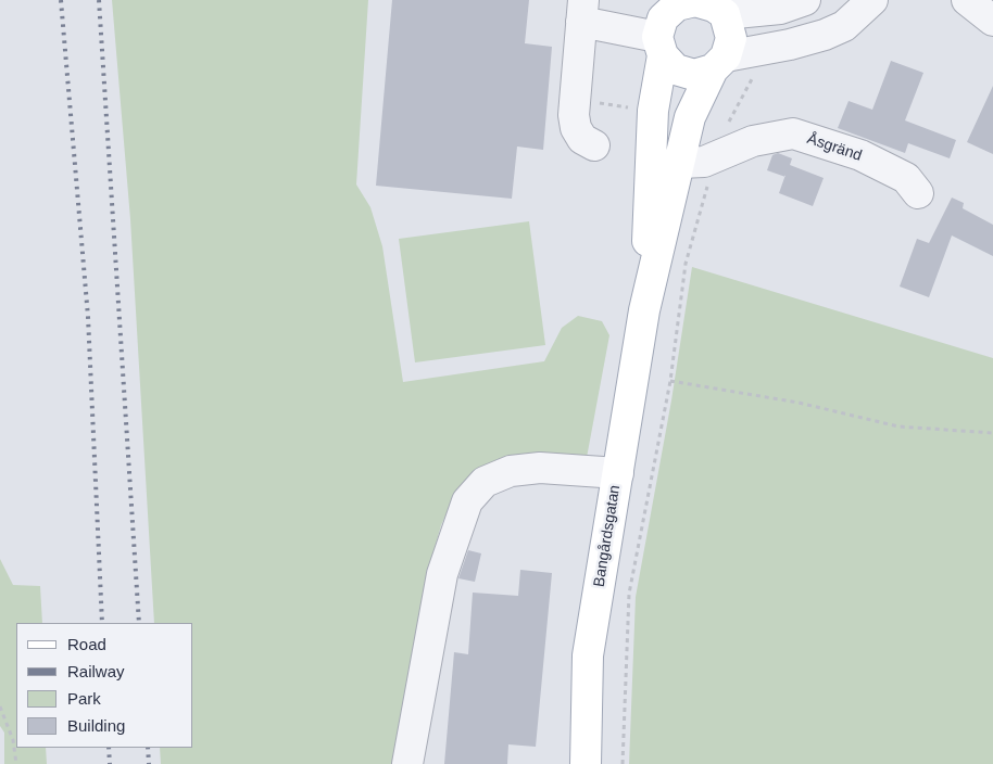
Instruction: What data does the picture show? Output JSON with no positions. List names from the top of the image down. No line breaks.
{"streets":{"main road":["Bangårdsgatan"],"street":["Åsgränd"]},"crossings":[["Åsgränd","Bangårdsgatan"]],"legend":["Road","Railway","Park","Building"]}
